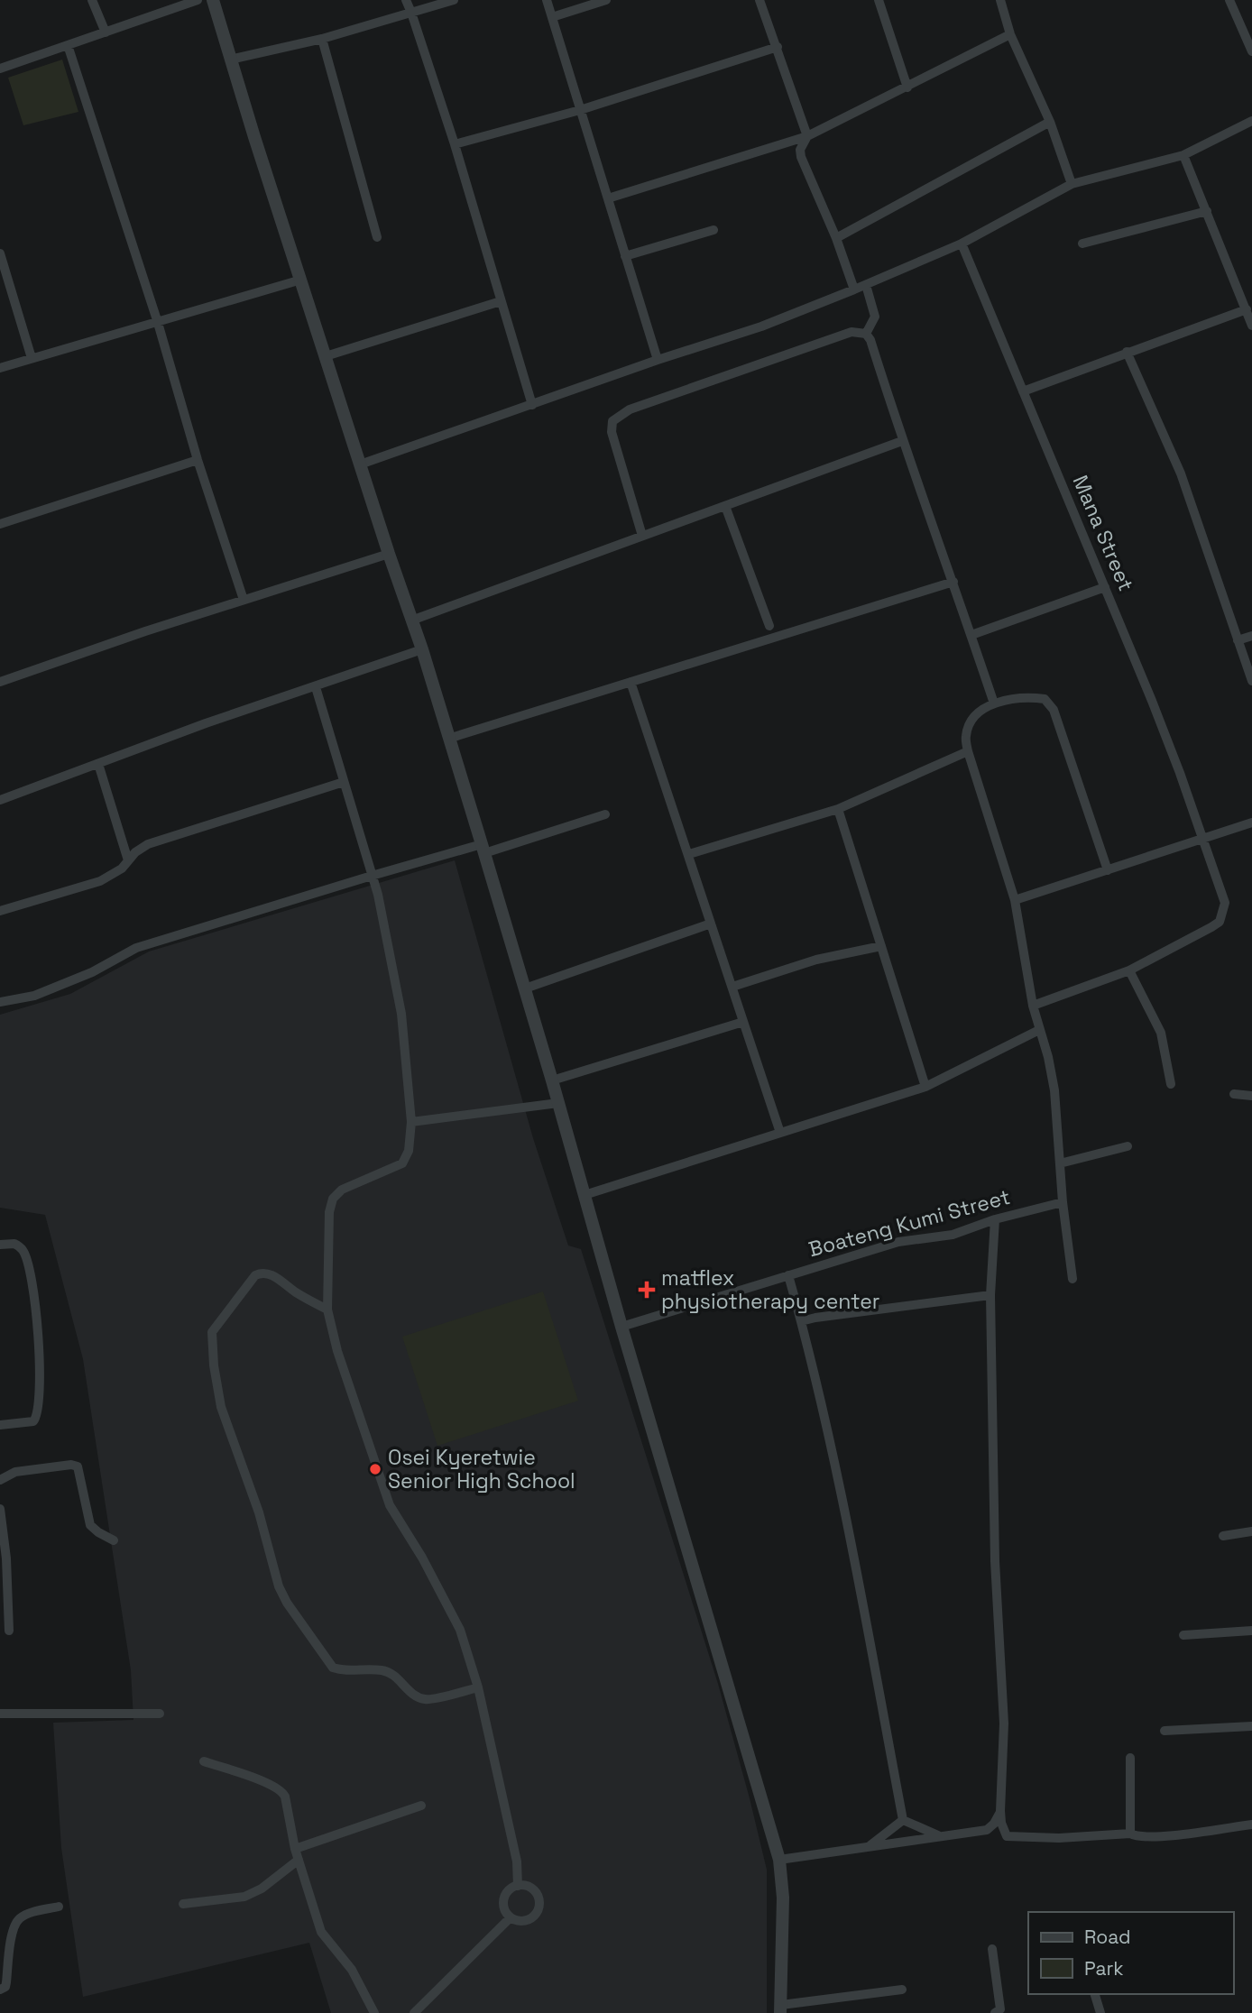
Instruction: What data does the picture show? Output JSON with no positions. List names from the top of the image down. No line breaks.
{"streets":{"street":["Mana Street","Boateng Kumi Street"]},"places":{"health":["matflex physiotherapy center"],"other":["Osei Kyeretwie Senior High School"]},"legend":["Road","Park"]}
